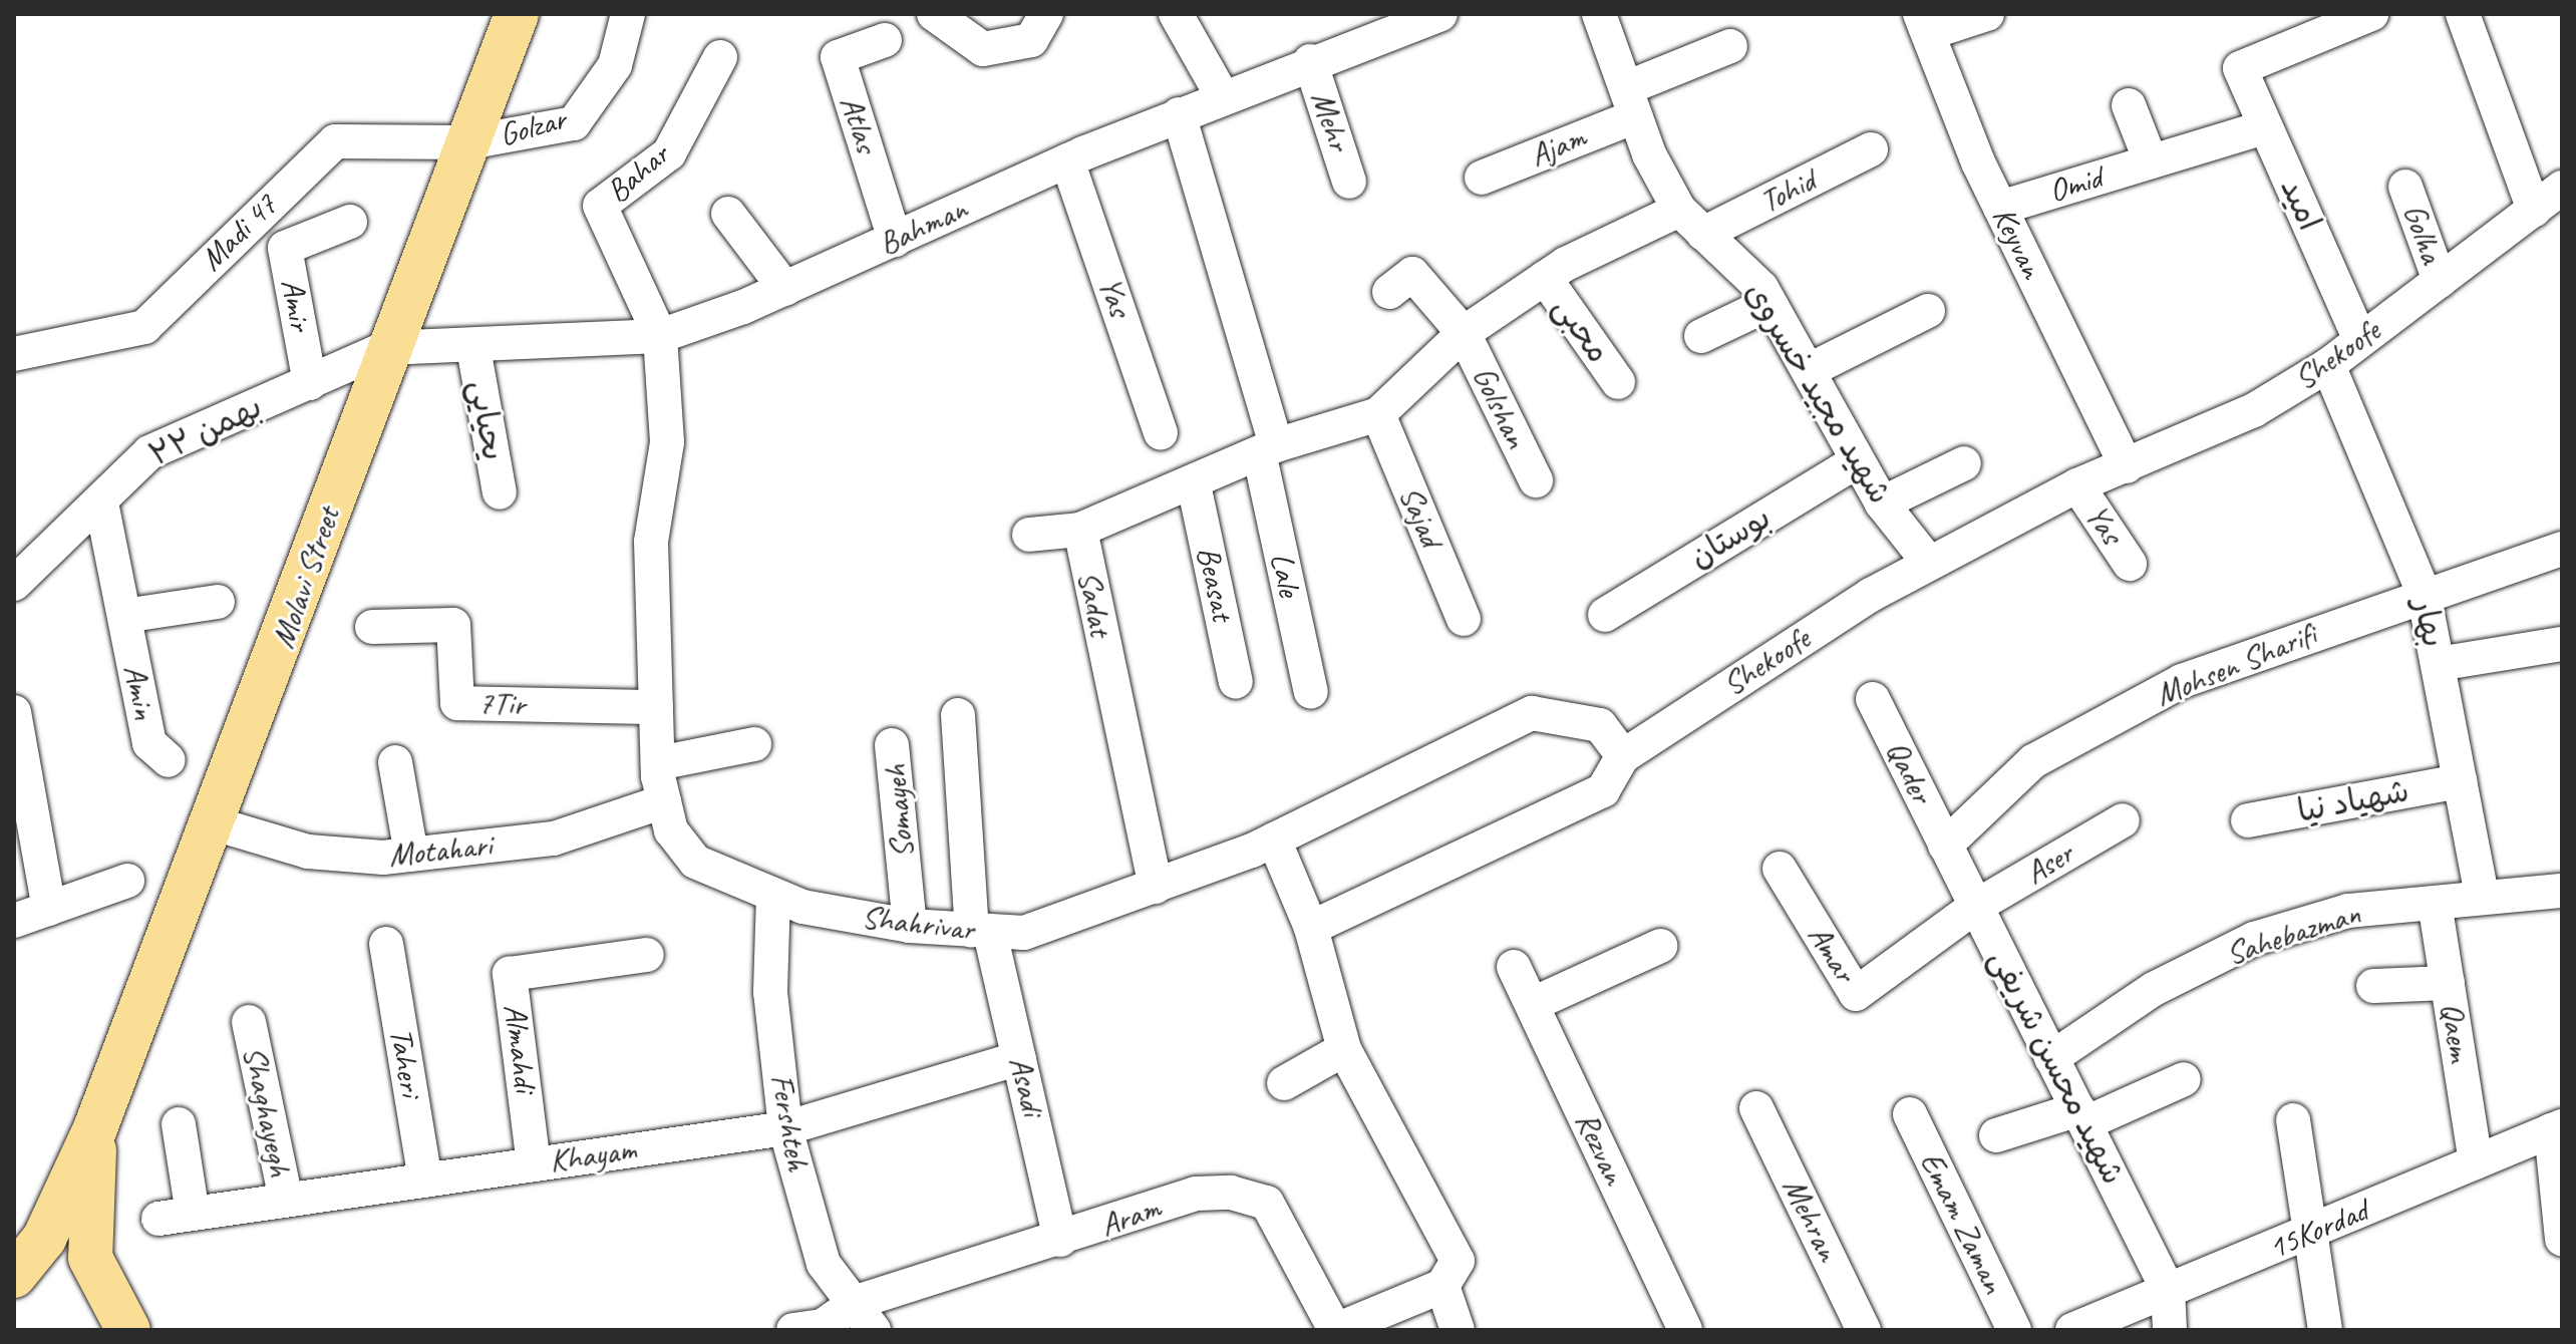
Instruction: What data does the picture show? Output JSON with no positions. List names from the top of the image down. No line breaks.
{"streets":{"main road":["Molavi Street"],"street":["Mehr","Atlas","Golzar","Ajam","Bahar","Omid","Tohid","امید","Bahman","Madi 47","Golha","Keyvan","Yas","Amir","محبی","Shekoofe","شهید مجید خسروی","Golshan","یحیایی","۲۲ بهمن","Sajad","بوستان","Lale","Beasat","Sadat","بهار","Mohsen Sharifi","Amin","7Tir","Qader","شهیاد نیا","Somayeh","Motahari","Aser","Shahrivar","Sahebazman","Amar","Qaem","Almahdi","Taheri","شهید محسن شریفی","Asadi","Shaghayegh","Fershteh","Rezvan","Khayam","Aram","Mehran","Emam Zaman","15Kordad"]},"crossings":[["Mehr","Bahman"],["Atlas","Bahman"],["Golzar","Madi 47"],["Golzar","Molavi Street"],["Ajam","شهید مجید خسروی"],["Bahar","Bahman"],["Bahar","Shahrivar"],["Omid","امید"],["Omid","Keyvan"],["Tohid","شهید مجید خسروی"],["امید","Shekoofe"],["Bahman","Yas"],["Bahman","یحیایی"],["Bahman","۲۲ بهمن"],["Bahman","Molavi Street"],["Bahman","Shahrivar"],["Madi 47","Molavi Street"],["Golha","Shekoofe"],["Keyvan","Shekoofe"],["Yas","Shekoofe"],["Amir","۲۲ بهمن"],["محبی","Sadat"],["Shekoofe","شهید مجید خسروی"],["Shekoofe","بهار"],["Shekoofe","Shahrivar"],["شهید مجید خسروی","بوستان"],["شهید مجید خسروی","Sadat"],["Golshan","Sadat"],["۲۲ بهمن","Molavi Street"],["۲۲ بهمن","Amin"],["Sajad","Sadat"],["Lale","Sadat"],["Molavi Street","Motahari"],["Beasat","Sadat"],["Sadat","Shahrivar"],["بهار","Mohsen Sharifi"],["بهار","شهیاد نیا"],["بهار","Sahebazman"],["Mohsen Sharifi","Qader"],["Mohsen Sharifi","شهید محسن شریفی"],["7Tir","Shahrivar"],["Qader","شهید محسن شریفی"],["Somayeh","Shahrivar"],["Motahari","Shahrivar"],["Aser","Amar"],["Aser","شهید محسن شریفی"],["Shahrivar","Asadi"],["Shahrivar","Fershteh"],["Sahebazman","Qaem"],["Sahebazman","شهید محسن شریفی"],["Amar","شهید محسن شریفی"],["Qaem","15Kordad"],["Almahdi","Khayam"],["Taheri","Khayam"],["شهید محسن شریفی","15Kordad"],["Asadi","Khayam"],["Asadi","Aram"],["Shaghayegh","Khayam"],["Fershteh","Khayam"],["Fershteh","Aram"]]}
